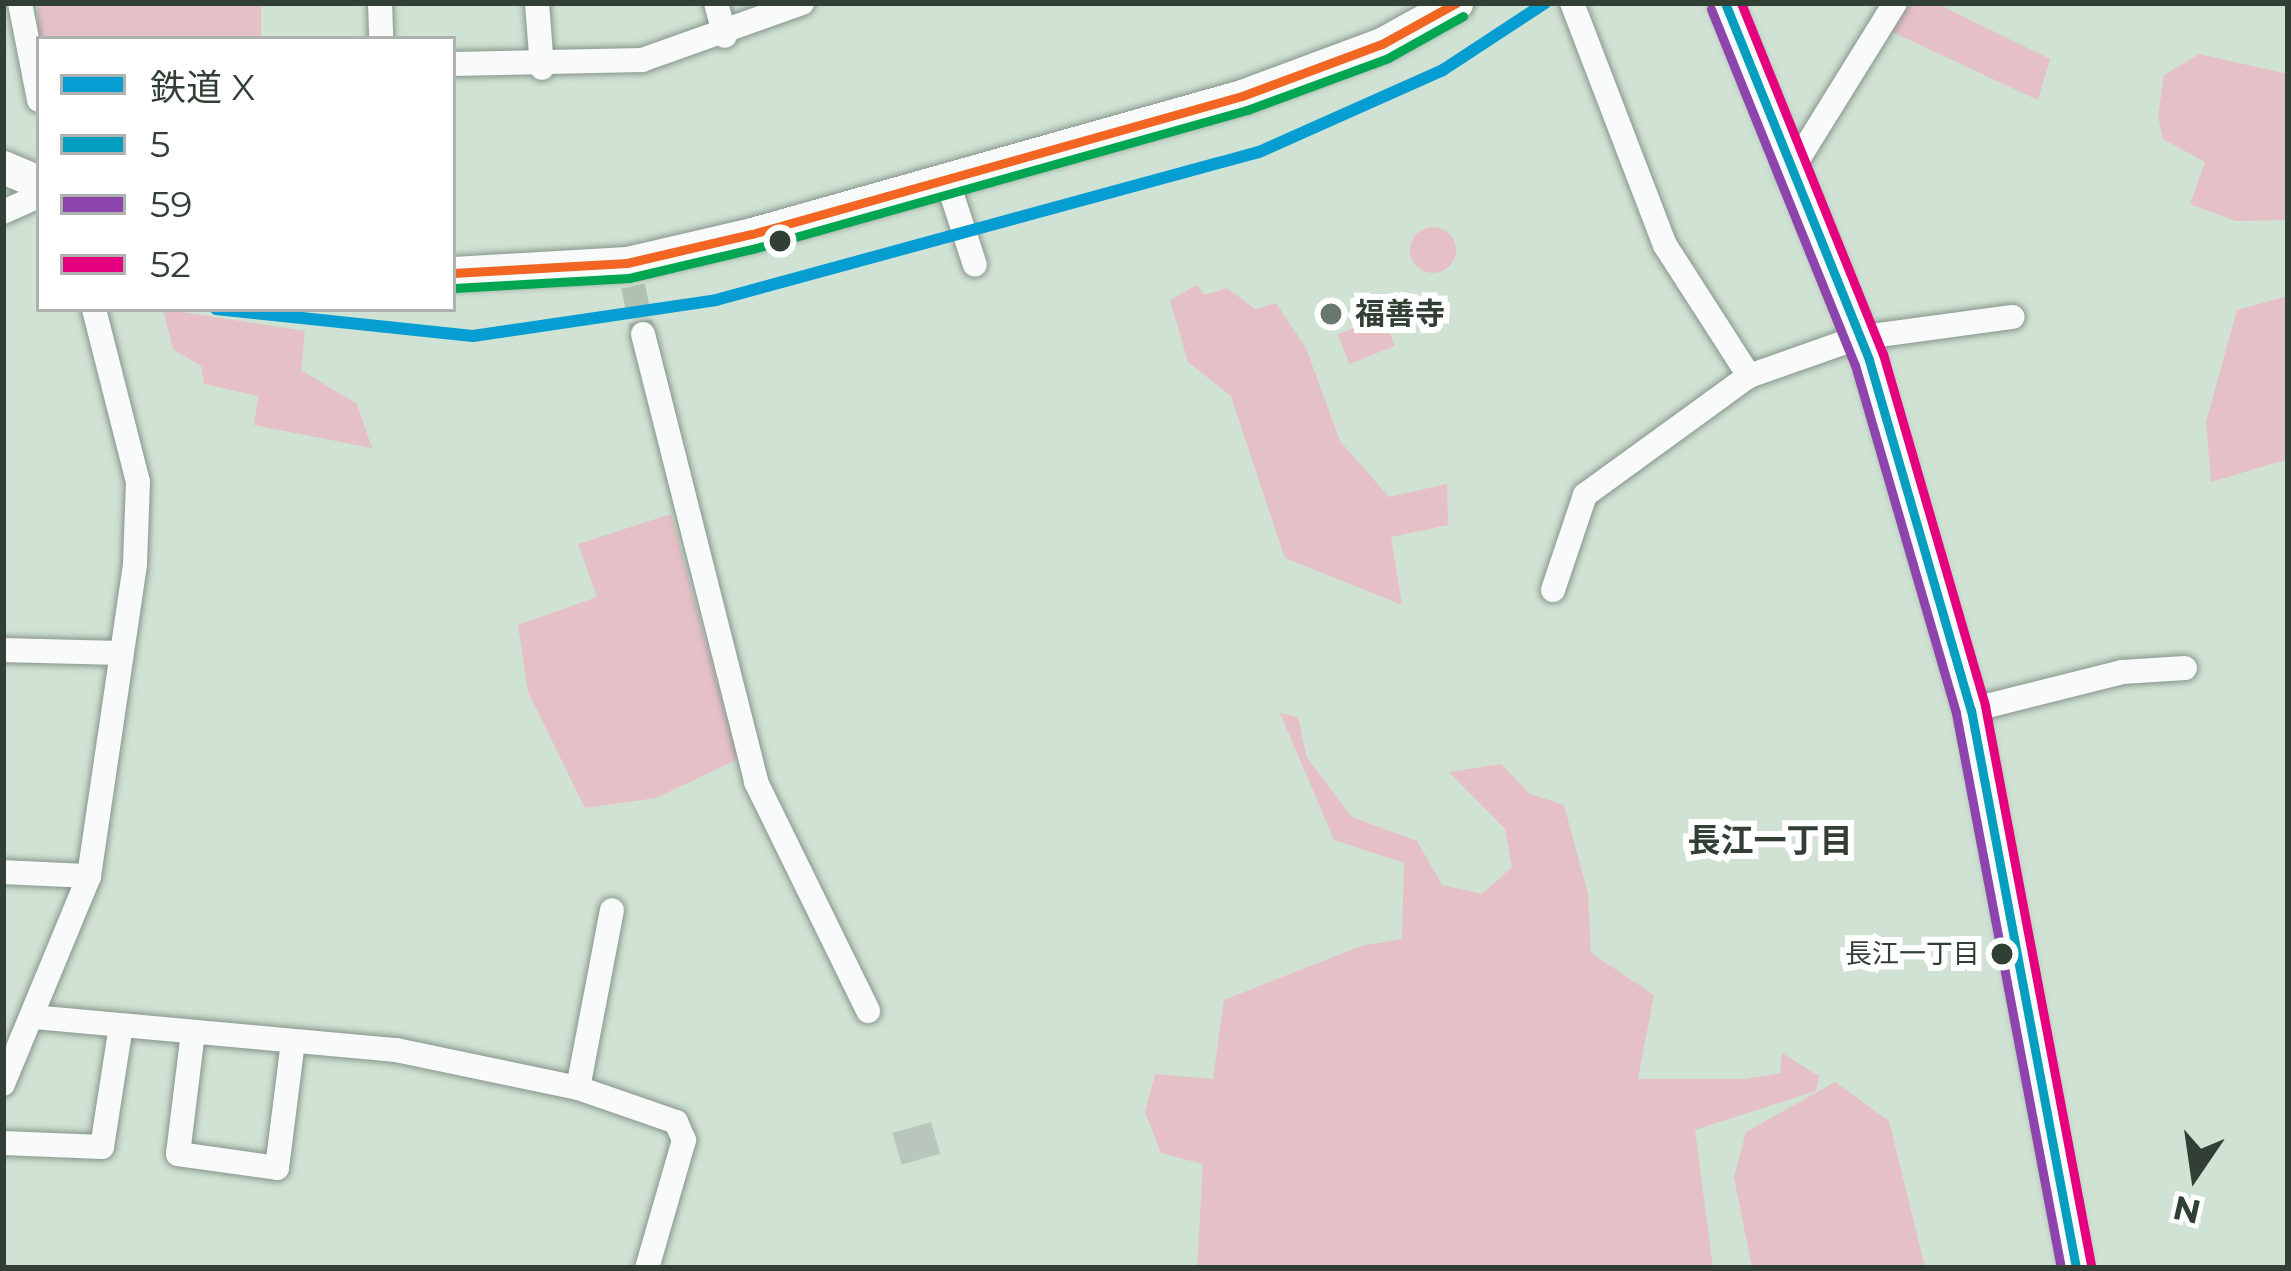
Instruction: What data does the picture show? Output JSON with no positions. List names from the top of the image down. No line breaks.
{"districts":["長江一丁目"],"places":["福善寺","長江一丁目"],"lines":["rail line X","transit line 5","transit line 52","transit line 59"],"legend":["鉄道 X","5","59","52"],"north":"bottom"}
